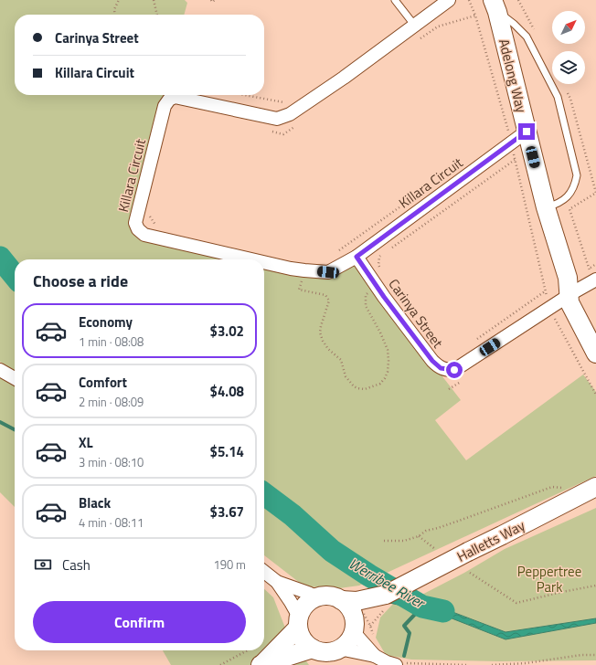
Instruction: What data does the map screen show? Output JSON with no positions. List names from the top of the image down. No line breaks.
{"streets":{"street":["Adelong Way","Killara Circuit","Carinya Street","Halletts Way"]},"crossings":[["Adelong Way","Killara Circuit"],["Adelong Way","Carinya Street"],["Killara Circuit","Carinya Street"]],"water":["Werribee River"],"parks":["Peppertree Park"],"north":"top right","page":{"banner":["Carinya Street","Killara Circuit"],"heading":"Choose a ride","list":[{"name":"Economy","note":"1 min · 08:08","value":"$3.02"},{"name":"Comfort","note":"2 min · 08:09","value":"$4.08"},{"name":"XL","note":"3 min · 08:10","value":"$5.14"},{"name":"Black","note":"4 min · 08:11","value":"$3.67"}],"pay":["Cash","190 m"],"buttons":"Confirm"}}
